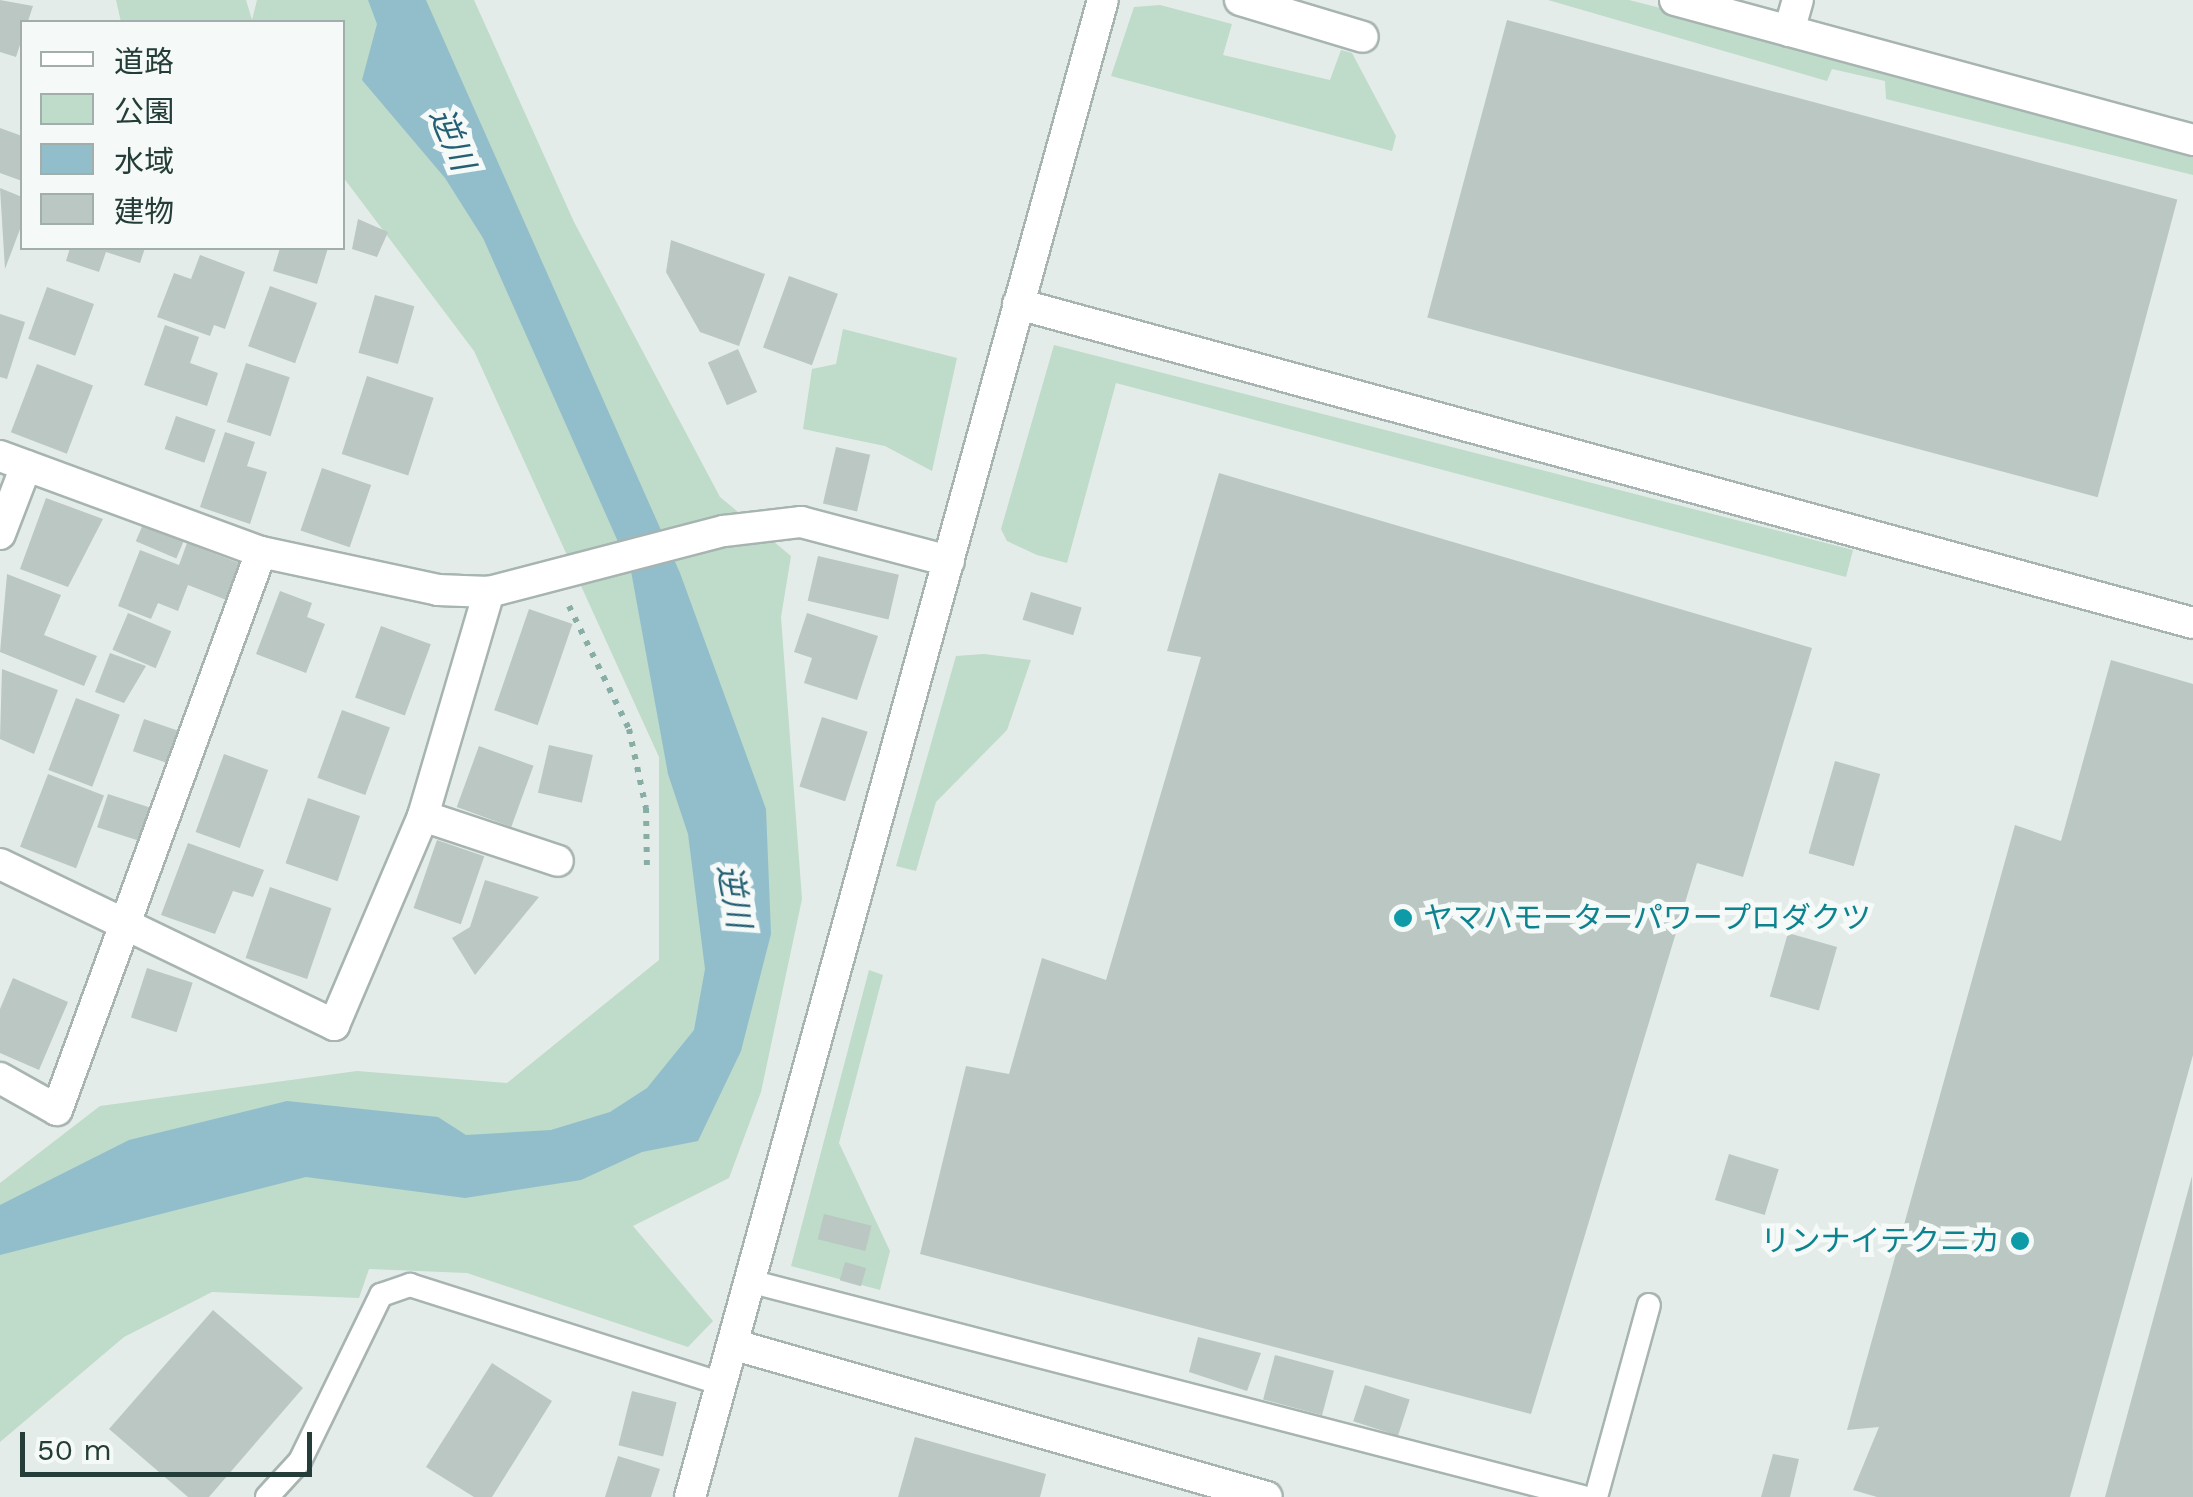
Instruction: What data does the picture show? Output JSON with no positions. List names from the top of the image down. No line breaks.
{"water":["逆川"],"places":["ヤマハモーターパワープロダクツ","リンナイテクニカ"],"legend":["道路","公園","水域","建物"],"scale_bar":"50 m"}
